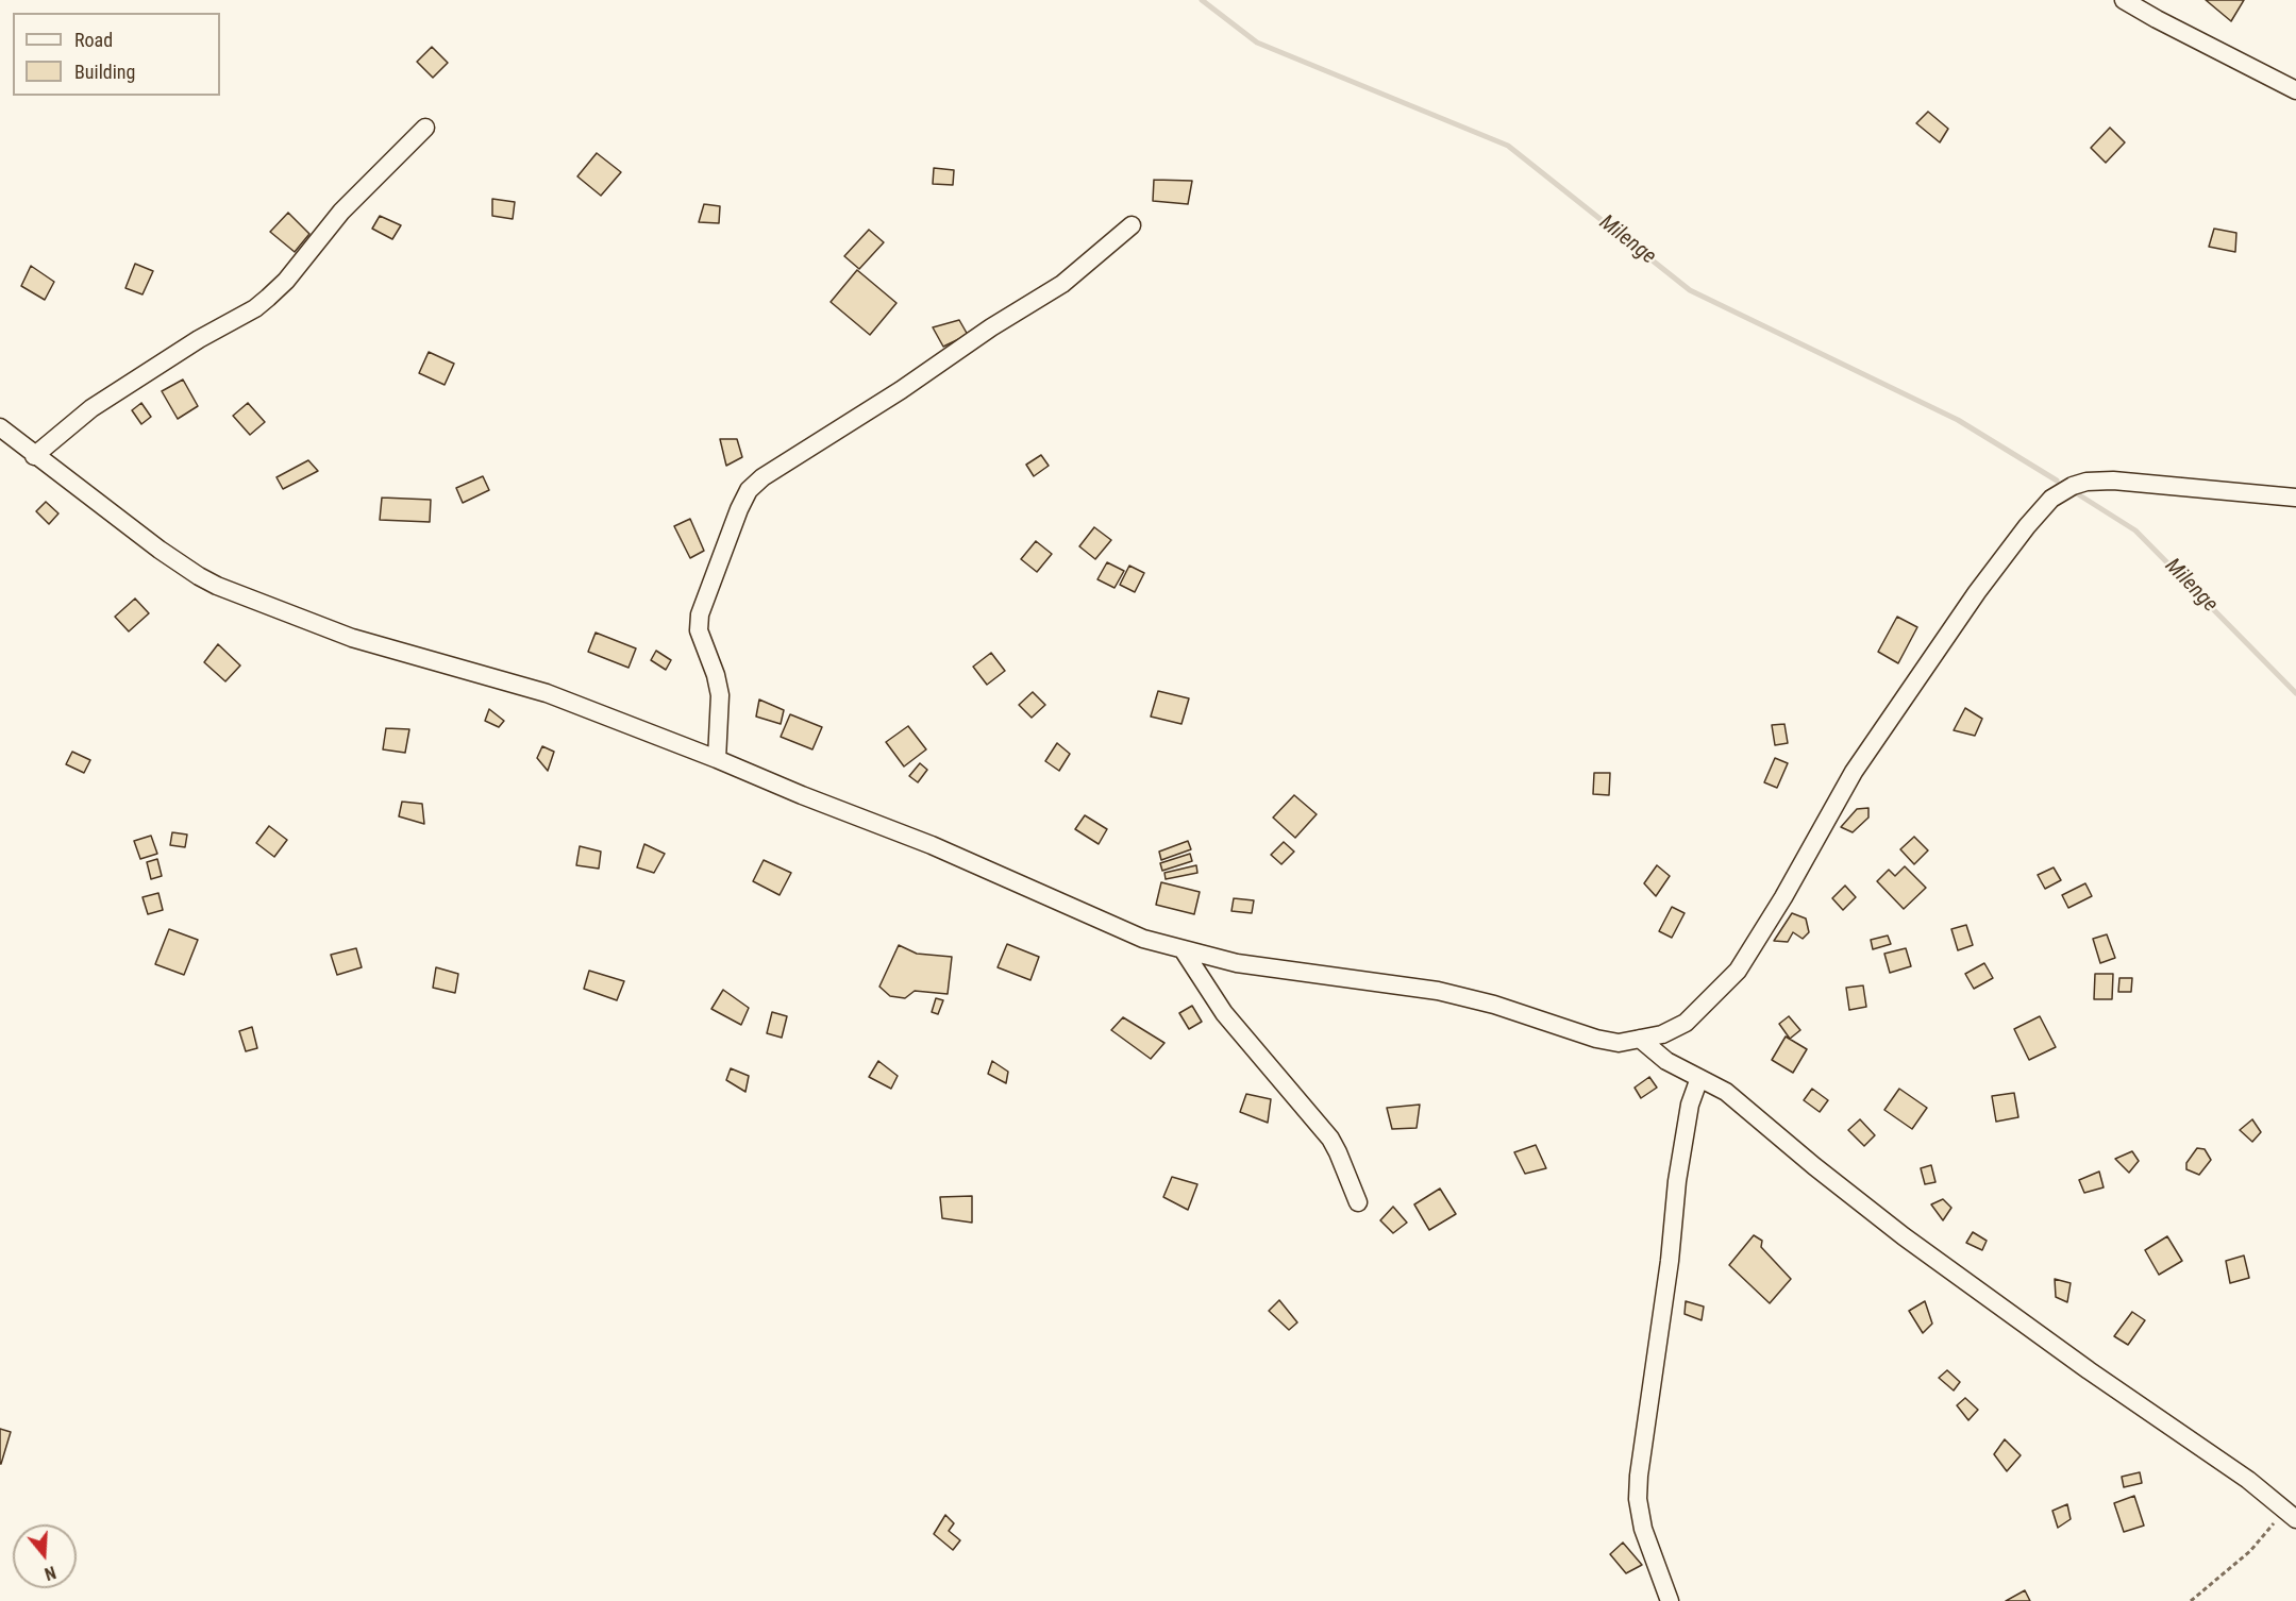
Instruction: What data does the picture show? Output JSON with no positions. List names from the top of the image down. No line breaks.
{"water":["Milenge"],"legend":["Road","Building"],"north":"bottom"}
